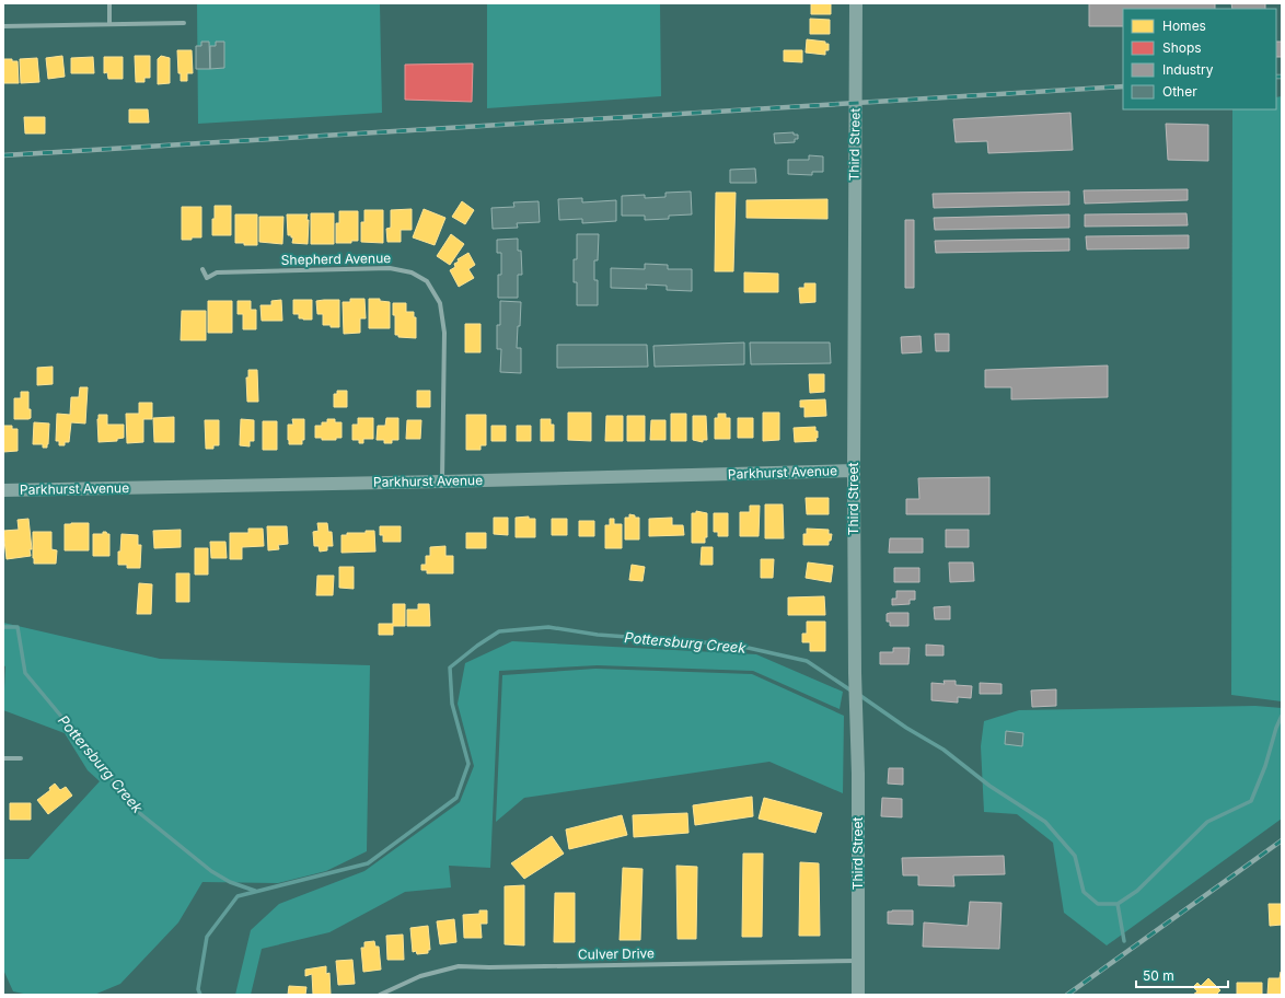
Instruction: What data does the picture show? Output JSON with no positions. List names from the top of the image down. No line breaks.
{"streets":{"street":["Third Street","Shepherd Avenue","Parkhurst Avenue","Culver Drive"]},"crossings":[["Third Street","Parkhurst Avenue"],["Third Street","Culver Drive"],["Shepherd Avenue","Parkhurst Avenue"]],"water":["Pottersburg Creek"],"legend":["Homes","Shops","Industry","Other"],"scale_bar":"50 m"}
